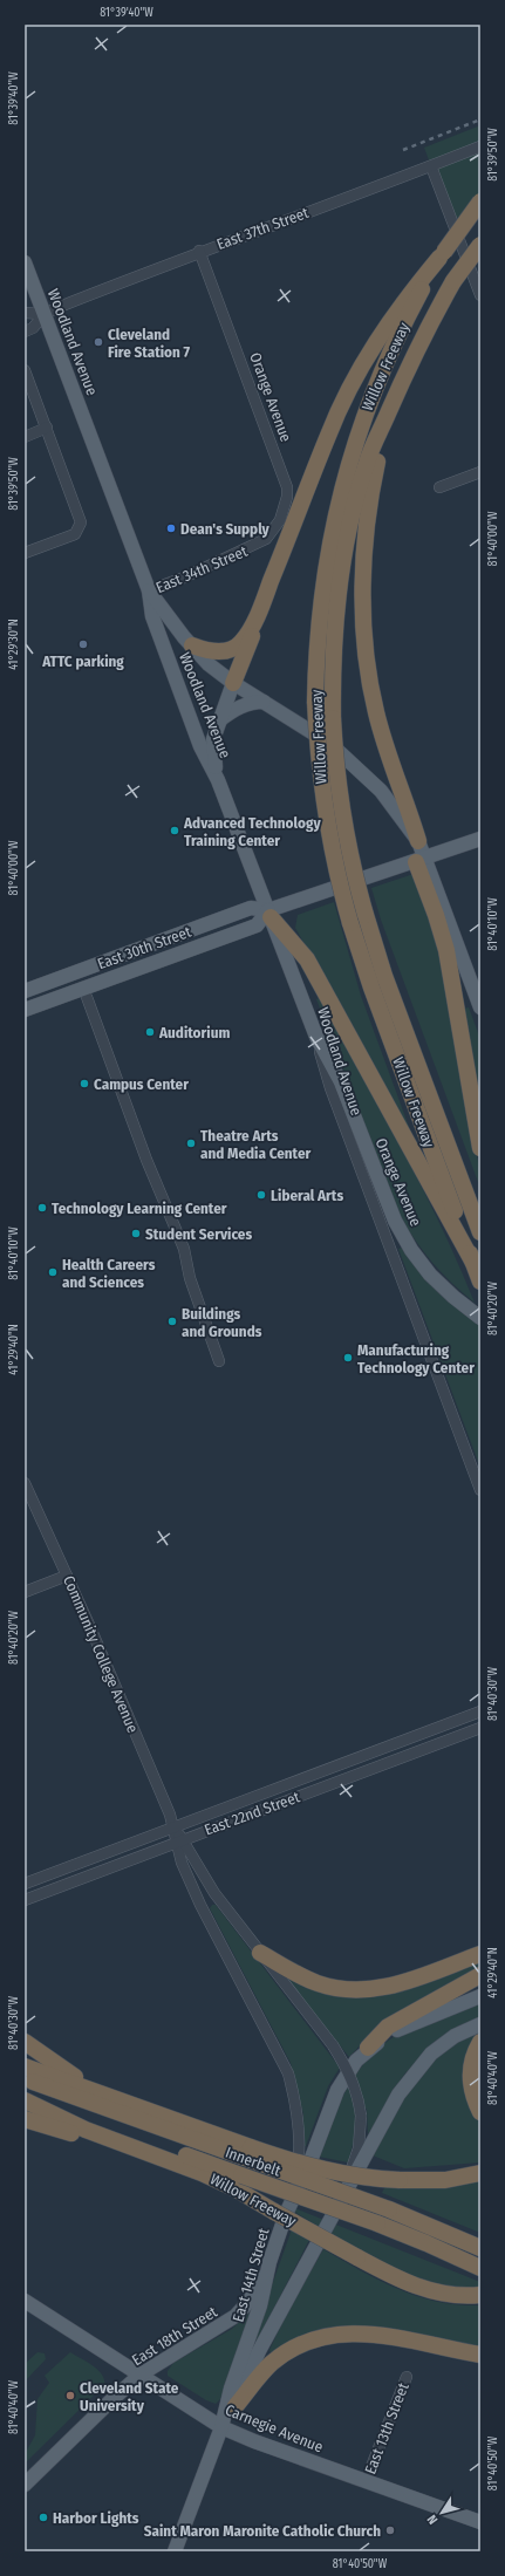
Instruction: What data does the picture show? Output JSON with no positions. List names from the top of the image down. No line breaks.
{"streets":{"highway":["Willow Freeway","Innerbelt"],"main road":["Woodland Avenue","Orange Avenue","East 30th Street","East 14th Street","East 18th Street","Carnegie Avenue"],"street":["East 37th Street","East 34th Street","Community College Avenue","East 22nd Street","East 13th Street"]},"crossings":[["East 37th Street","Woodland Avenue"],["East 37th Street","Orange Avenue"],["Woodland Avenue","Orange Avenue"],["Woodland Avenue","East 34th Street"],["Woodland Avenue","East 30th Street"],["Willow Freeway","Community College Avenue"],["Willow Freeway","Innerbelt"],["Willow Freeway","East 14th Street"],["Orange Avenue","East 34th Street"],["Community College Avenue","East 22nd Street"],["Community College Avenue","East 14th Street"],["East 14th Street","East 18th Street"],["East 14th Street","Carnegie Avenue"],["East 18th Street","Carnegie Avenue"],["Carnegie Avenue","East 13th Street"]],"places":["Cleveland Fire Station 7","Dean's Supply","ATTC parking","Advanced Technology Training Center","Auditorium","Campus Center","Theatre Arts and Media Center","Liberal Arts","Technology Learning Center","Student Services","Health Careers and Sciences","Buildings and Grounds","Manufacturing Technology Center","Cleveland State University","Harbor Lights","Saint Maron Maronite Catholic Church"],"north":"bottom left","coordinates":["81°39'40\"W","81°39'50\"W","81°40'00\"W","41°29'30\"N","81°40'10\"W","81°40'20\"W","41°29'40\"N","81°40'30\"W","81°40'40\"W","81°40'50\"W"]}
